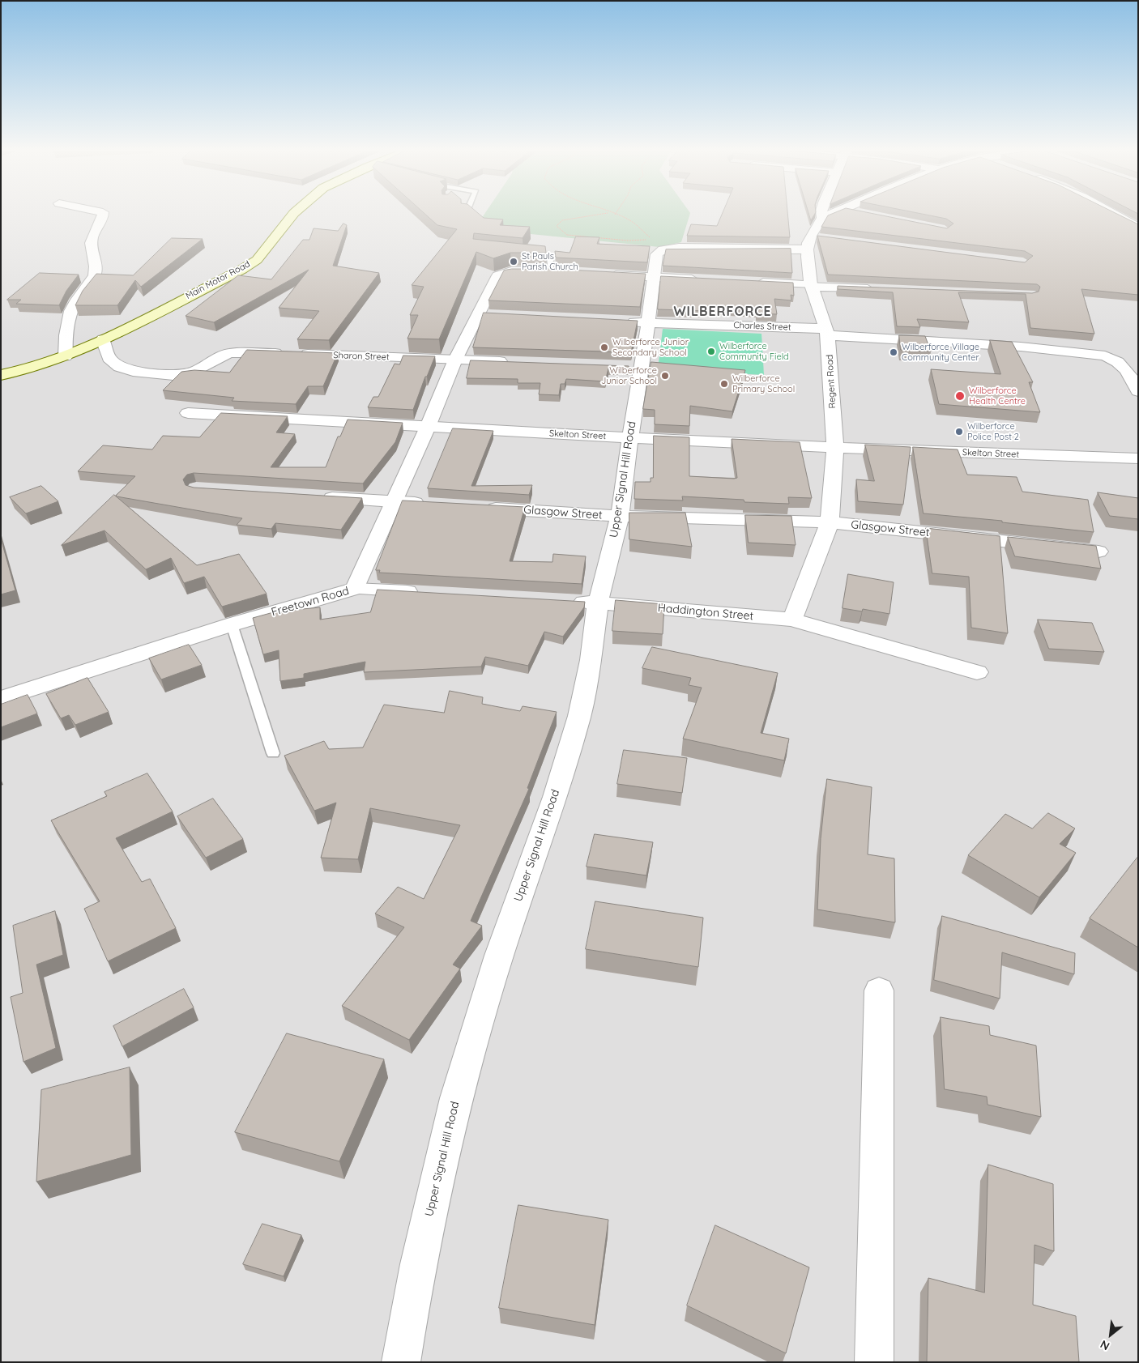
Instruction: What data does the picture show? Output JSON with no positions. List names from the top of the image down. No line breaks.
{"streets":{"main road":["Main Motor Road"],"street":["Charles Street","Sharon Street","Regent Road","Skelton Street","Upper Signal Hill Road","Glasgow Street","Freetown Road","Haddington Street"]},"crossings":[["Main Motor Road","Sharon Street"],["Charles Street","Regent Road"],["Charles Street","Upper Signal Hill Road"],["Sharon Street","Freetown Road"],["Regent Road","Skelton Street"],["Regent Road","Upper Signal Hill Road"],["Regent Road","Glasgow Street"],["Regent Road","Haddington Street"],["Skelton Street","Upper Signal Hill Road"],["Skelton Street","Freetown Road"],["Upper Signal Hill Road","Glasgow Street"],["Upper Signal Hill Road","Haddington Street"]],"districts":["WILBERFORCE"],"places":["St Pauls Parish Church","Wilberforce Junior Secondary School","Wilberforce Community Field","Wilberforce Village Community Center","Wilberforce Junior School","Wilberforce Primary School","Wilberforce Health Centre","Wilberforce Police Post 2"],"north":"bottom left"}
